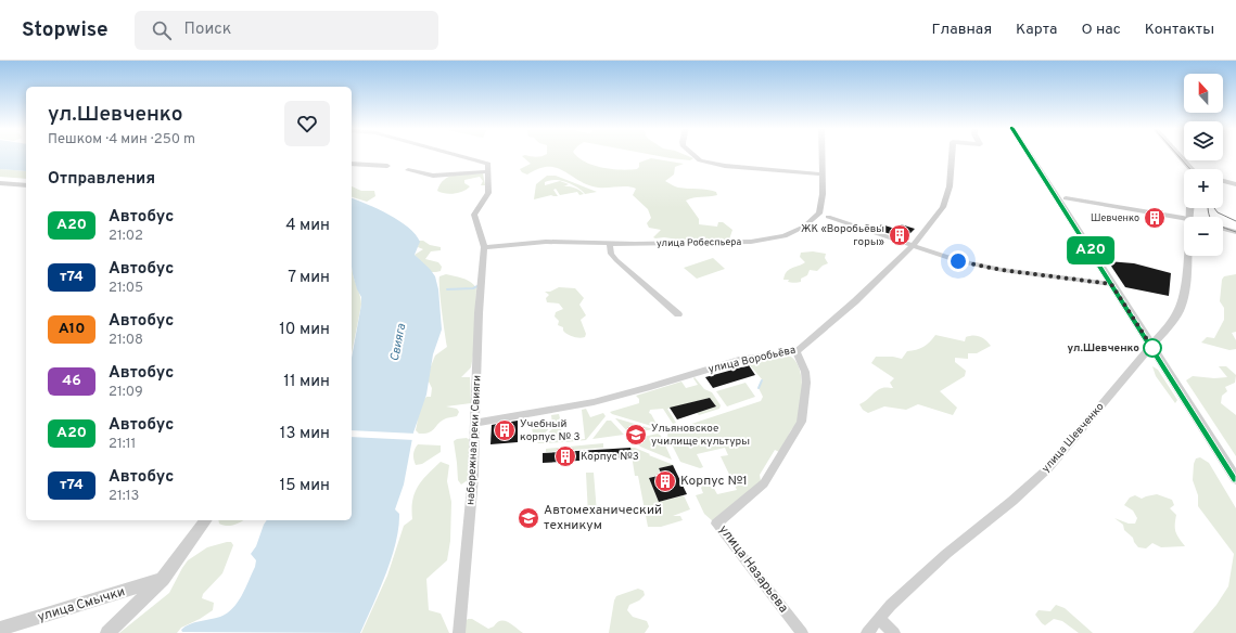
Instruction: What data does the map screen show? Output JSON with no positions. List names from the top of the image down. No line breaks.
{"streets":{"street":["улица Робеспьера","улица Воробьёва","улица Шевченко","набережная реки Свияги","улица Назарьева","улица Смычки"]},"crossings":[["улица Робеспьера","набережная реки Свияги"],["улица Воробьёва","набережная реки Свияги"],["улица Воробьёва","улица Назарьева"]],"water":["Свияга"],"places":{"building":["Шевченко","ЖК «Воробьёвы горы»","Учебный корпус № 3","Корпус №3","Корпус №1"],"other":["ул.Шевченко"],"school or university":["Ульяновское училище культуры","Автомеханический техникум"]},"lines":["bus line А20"],"north":"top","page":{"header":"Stopwise","search":"Поиск","nav":["Главная","Карта","О нас","Контакты"],"on_map":"А20","map_buttons":["+","−"],"heading":[["ул.Шевченко","Пешком · 4 мин · 250 m"],"Отправления"],"list":[{"mark":"А20","name":"Автобус","note":"21:02","value":"4 мин"},{"mark":"т74","name":"Автобус","note":"21:05","value":"7 мин"},{"mark":"А10","name":"Автобус","note":"21:08","value":"10 мин"},{"mark":"46","name":"Автобус","note":"21:09","value":"11 мин"},{"mark":"А20","name":"Автобус","note":"21:11","value":"13 мин"},{"mark":"т74","name":"Автобус","note":"21:13","value":"15 мин"}]}}
